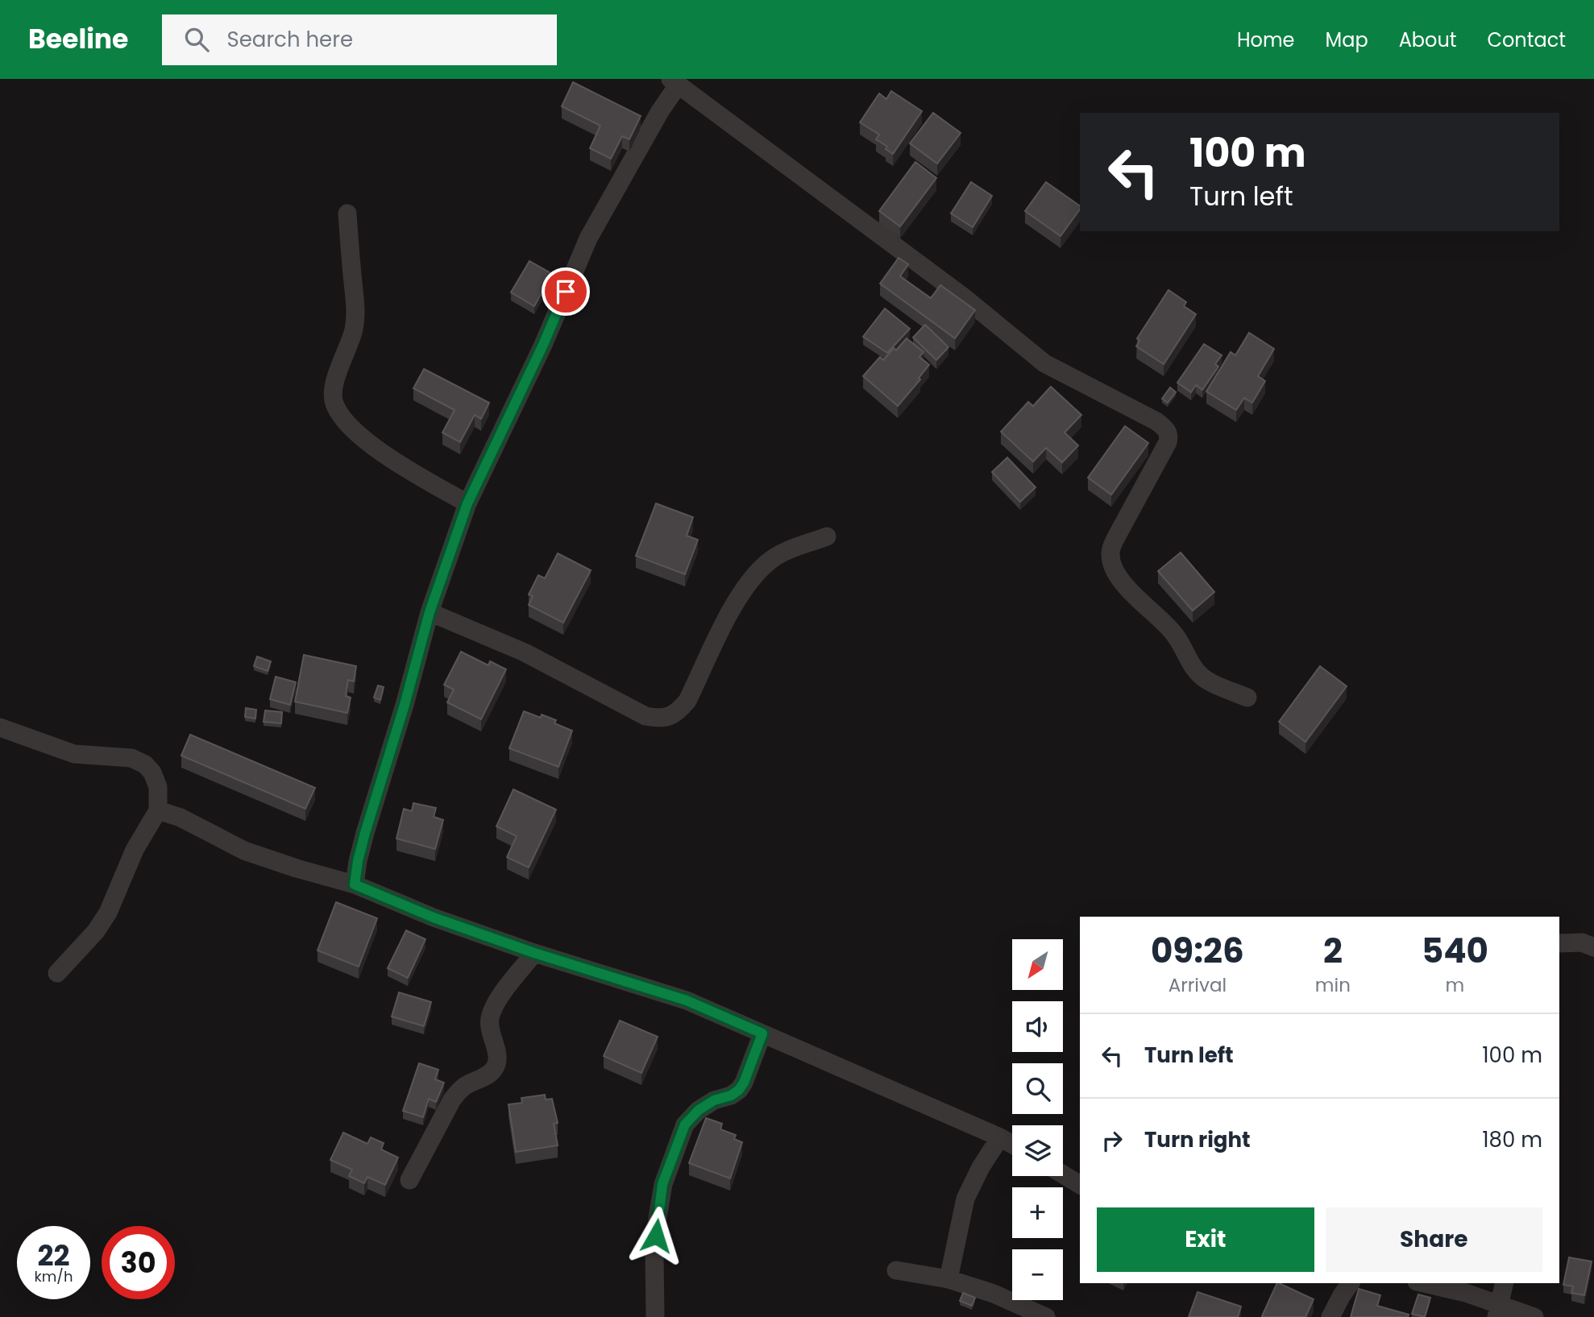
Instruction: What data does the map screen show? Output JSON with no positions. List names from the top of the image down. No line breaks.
{"north":"bottom left","page":{"header":"Beeline","search":"Search here","nav":["Home","Map","About","Contact"],"turn":["100 m","Turn left"],"eta":["09:26","Arrival","2","min","540","m"],"map_buttons":["+","−"],"list":[{"name":"Turn left","value":"100 m"},{"name":"Turn right","value":"180 m"}],"buttons":["Exit","Share"],"speed":"22 km/h","limit":"30"}}
